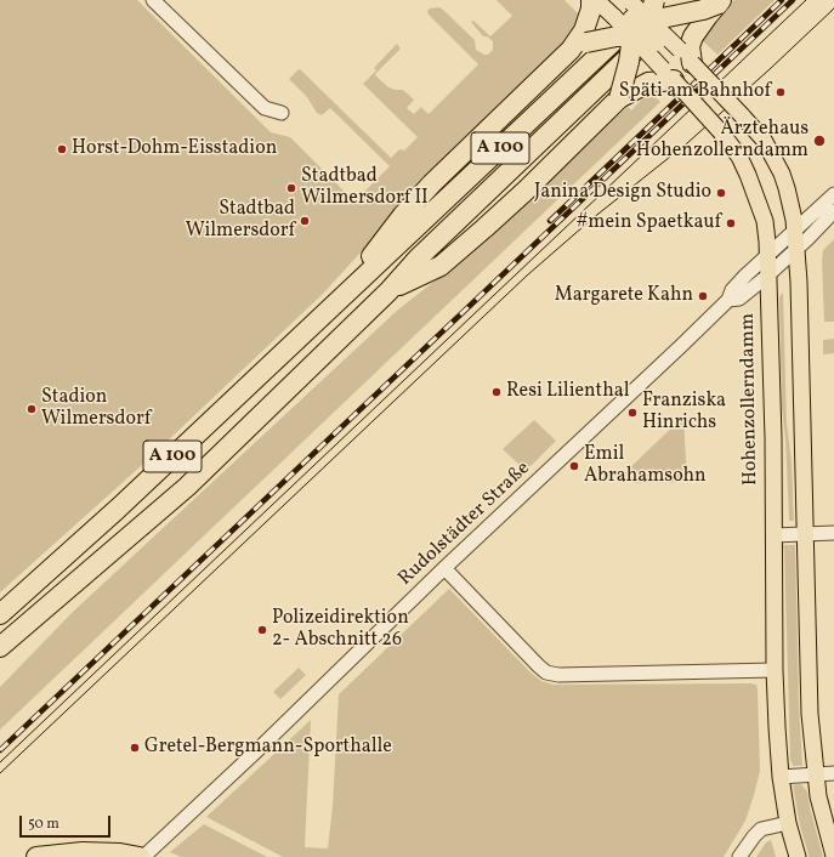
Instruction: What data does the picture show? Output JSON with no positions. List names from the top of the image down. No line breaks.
{"streets":{"highway":["A 100"],"main road":["Hohenzollerndamm"],"street":["Rudolstädter Straße"]},"crossings":[["Hohenzollerndamm","Rudolstädter Straße"]],"places":["Späti am Bahnhof","Ärztehaus Hohenzollerndamm","Horst-Dohm-Eisstadion","Stadtbad Wilmersdorf II","Janina Design Studio","Stadtbad Wilmersdorf","#mein Spaetkauf","Margarete Kahn","Resi Lilienthal","Stadion Wilmersdorf","Franziska Hinrichs","Emil Abrahamsohn","Polizeidirektion 2- Abschnitt 26","Gretel-Bergmann-Sporthalle"],"scale_bar":"50 m"}
